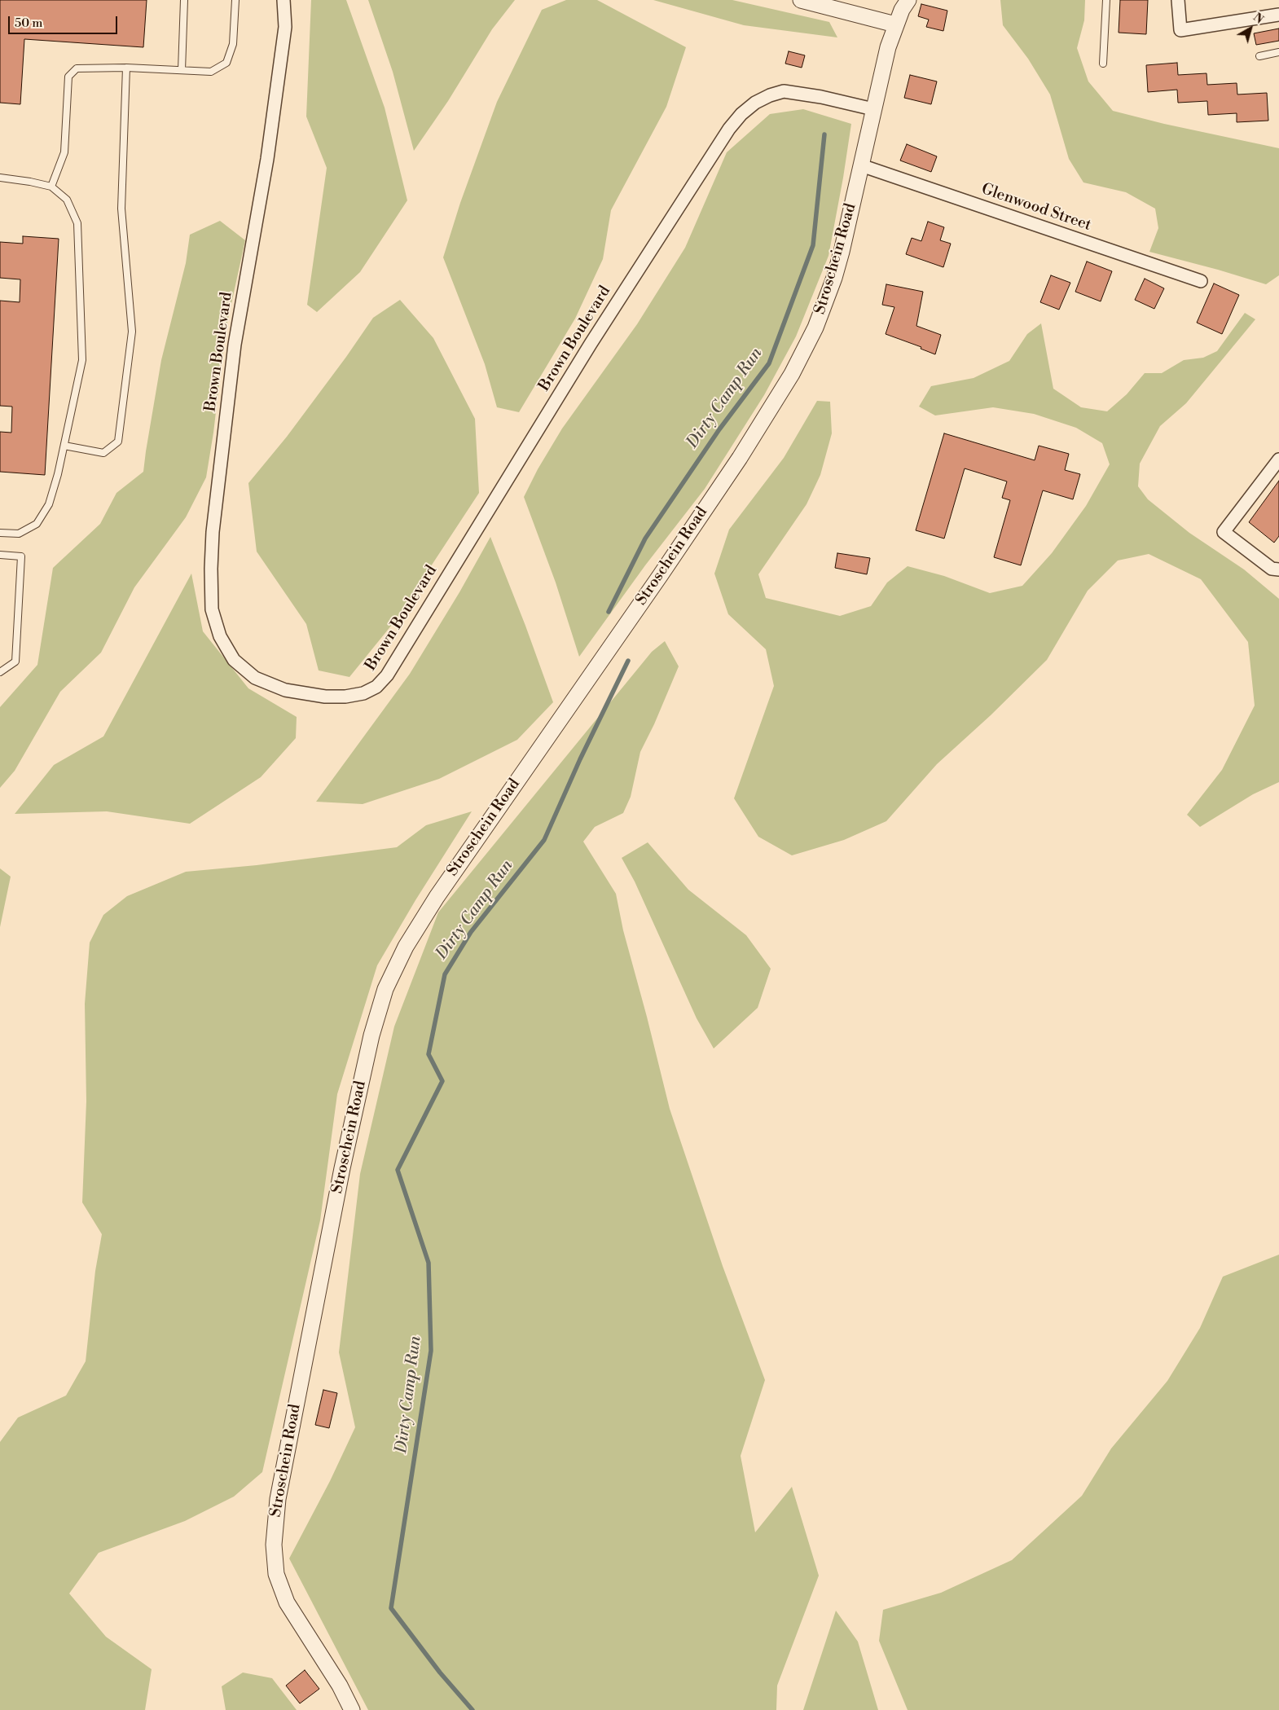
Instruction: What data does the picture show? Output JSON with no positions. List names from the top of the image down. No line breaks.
{"streets":{"street":["Glenwood Street","Stroschein Road","Brown Boulevard"]},"crossings":[["Glenwood Street","Stroschein Road"],["Stroschein Road","Brown Boulevard"]],"water":["Dirty Camp Run"],"scale_bar":"50 m","north":"top right"}
